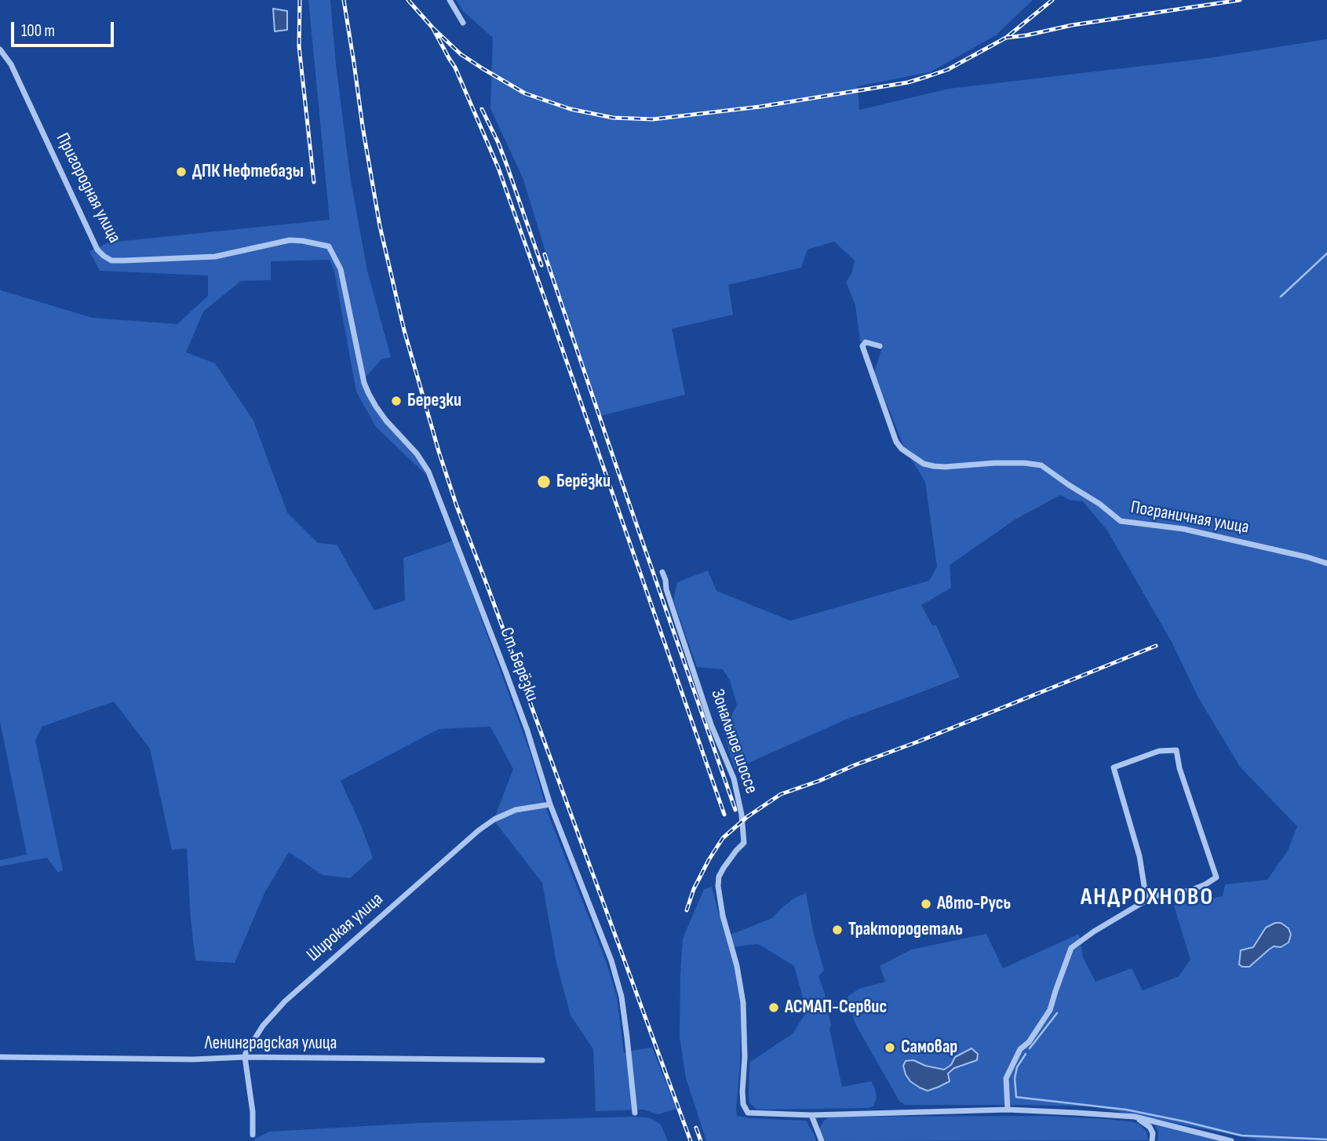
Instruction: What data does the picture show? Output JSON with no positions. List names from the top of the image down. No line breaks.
{"streets":{"street":["Пригородная улица","Пограничная улица","Ст. Берёзки","Зональное шоссе","Широкая улица","Ленинградская улица"]},"crossings":[["Пригородная улица","Ст. Берёзки"],["Ст. Берёзки","Широкая улица"],["Широкая улица","Ленинградская улица"]],"districts":["АНДРОХНОВО"],"places":["ДПК Нефтебазы","Березки","Берёзки","Авто-Русь","Трактородеталь","АСМАП-Сервис","Самовар"],"scale_bar":"100 m"}
